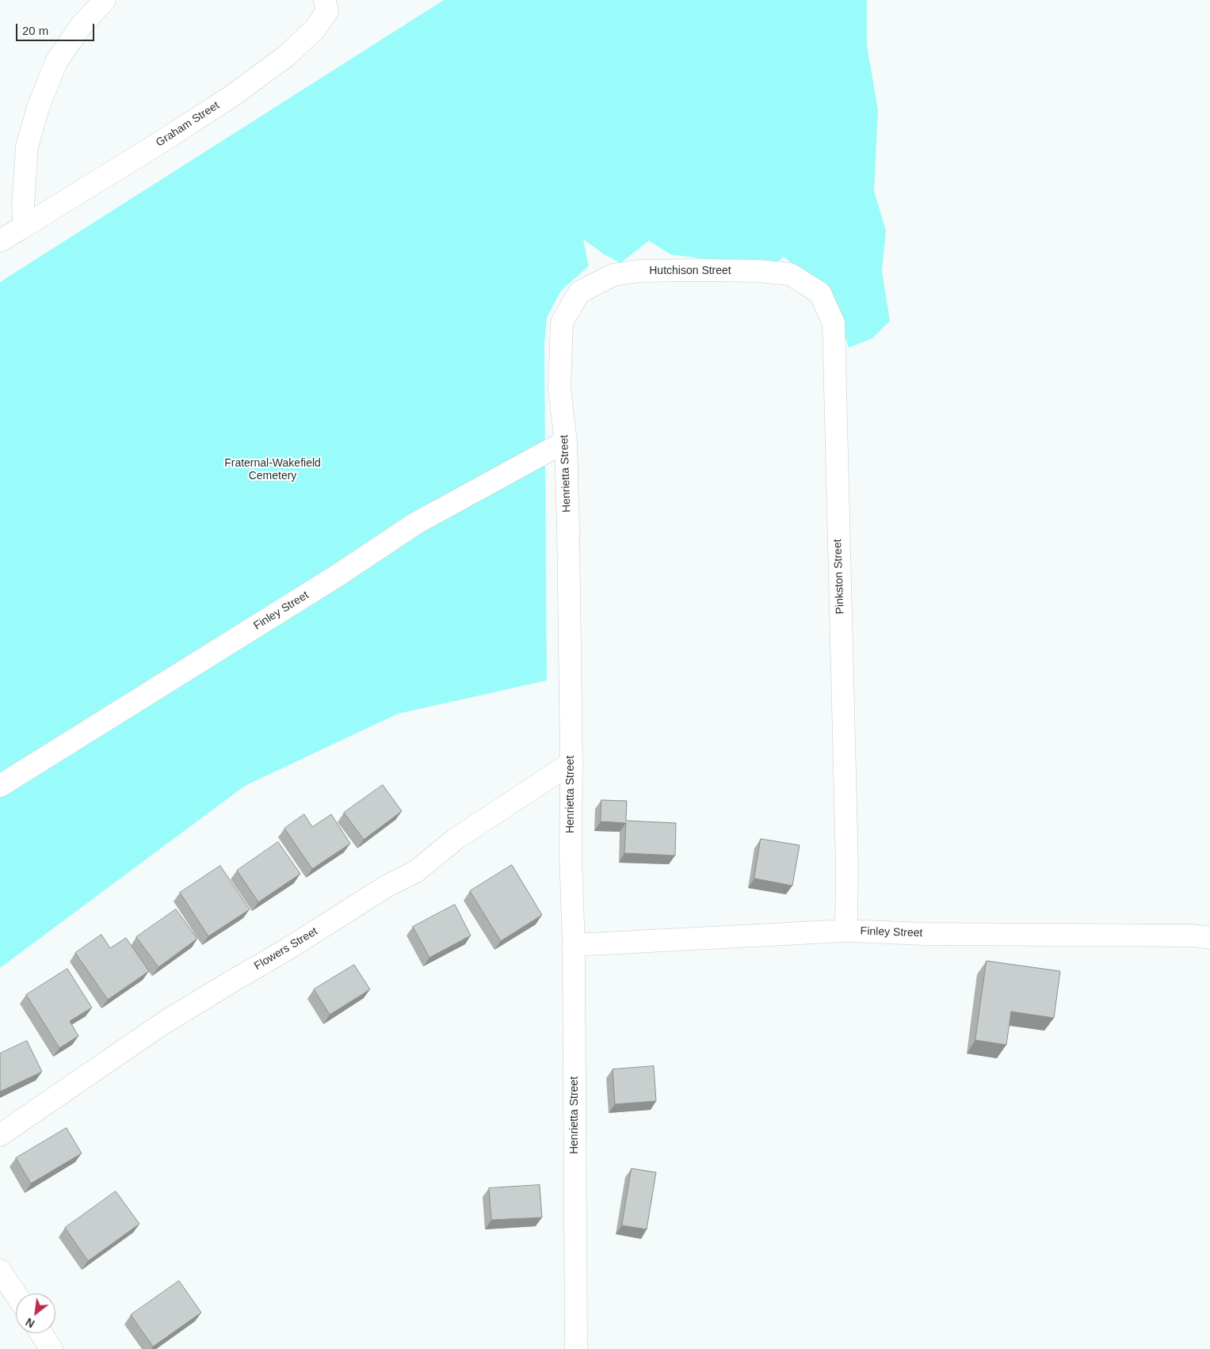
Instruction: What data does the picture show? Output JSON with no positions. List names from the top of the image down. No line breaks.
{"streets":{"street":["Graham Street","Hutchison Street","Henrietta Street","Pinkston Street","Finley Street","Flowers Street"]},"crossings":[["Hutchison Street","Henrietta Street"],["Hutchison Street","Pinkston Street"],["Henrietta Street","Finley Street"],["Henrietta Street","Flowers Street"],["Pinkston Street","Finley Street"]],"parks":["Fraternal-Wakefield Cemetery"],"scale_bar":"20 m","north":"bottom left"}
